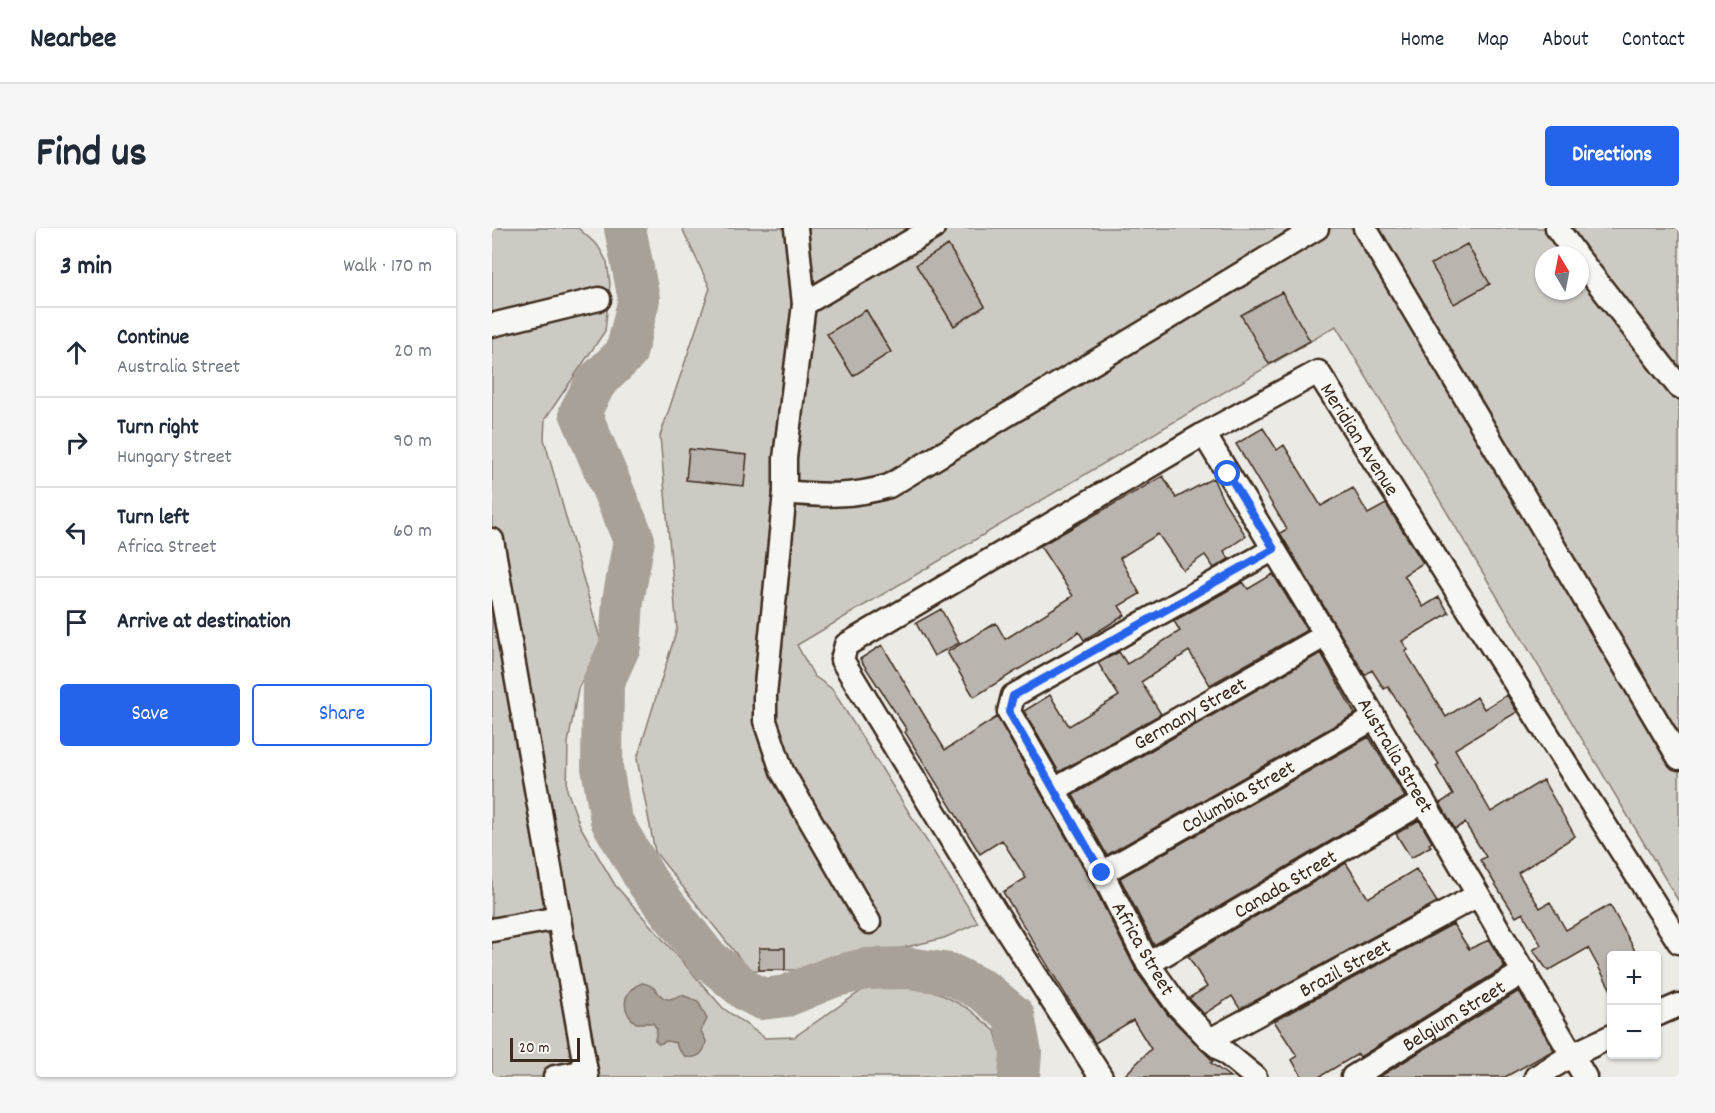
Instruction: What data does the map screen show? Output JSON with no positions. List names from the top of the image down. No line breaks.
{"streets":{"street":["Meridian Avenue","Germany Street","Australia Street","Columbia Street","Canada Street","Africa Street","Brazil Street","Belgium Street"]},"crossings":[["Meridian Avenue","Australia Street"],["Germany Street","Australia Street"],["Germany Street","Africa Street"],["Australia Street","Columbia Street"],["Australia Street","Canada Street"],["Australia Street","Africa Street"],["Australia Street","Brazil Street"],["Australia Street","Belgium Street"],["Columbia Street","Africa Street"],["Canada Street","Africa Street"],["Africa Street","Brazil Street"]],"scale_bar":"20 m","north":"top","page":{"header":"Nearbee","nav":["Home","Map","About","Contact"],"title":"Find us","buttons":["Directions",["Save","Share"]],"heading":["3 min","Walk · 170 m"],"list":[["Continue","Australia Street","20 m"],["Turn right","Hungary Street","90 m"],["Turn left","Africa Street","60 m"],"Arrive at destination"],"map_buttons":["+","−"],"scale":"20 m"}}
